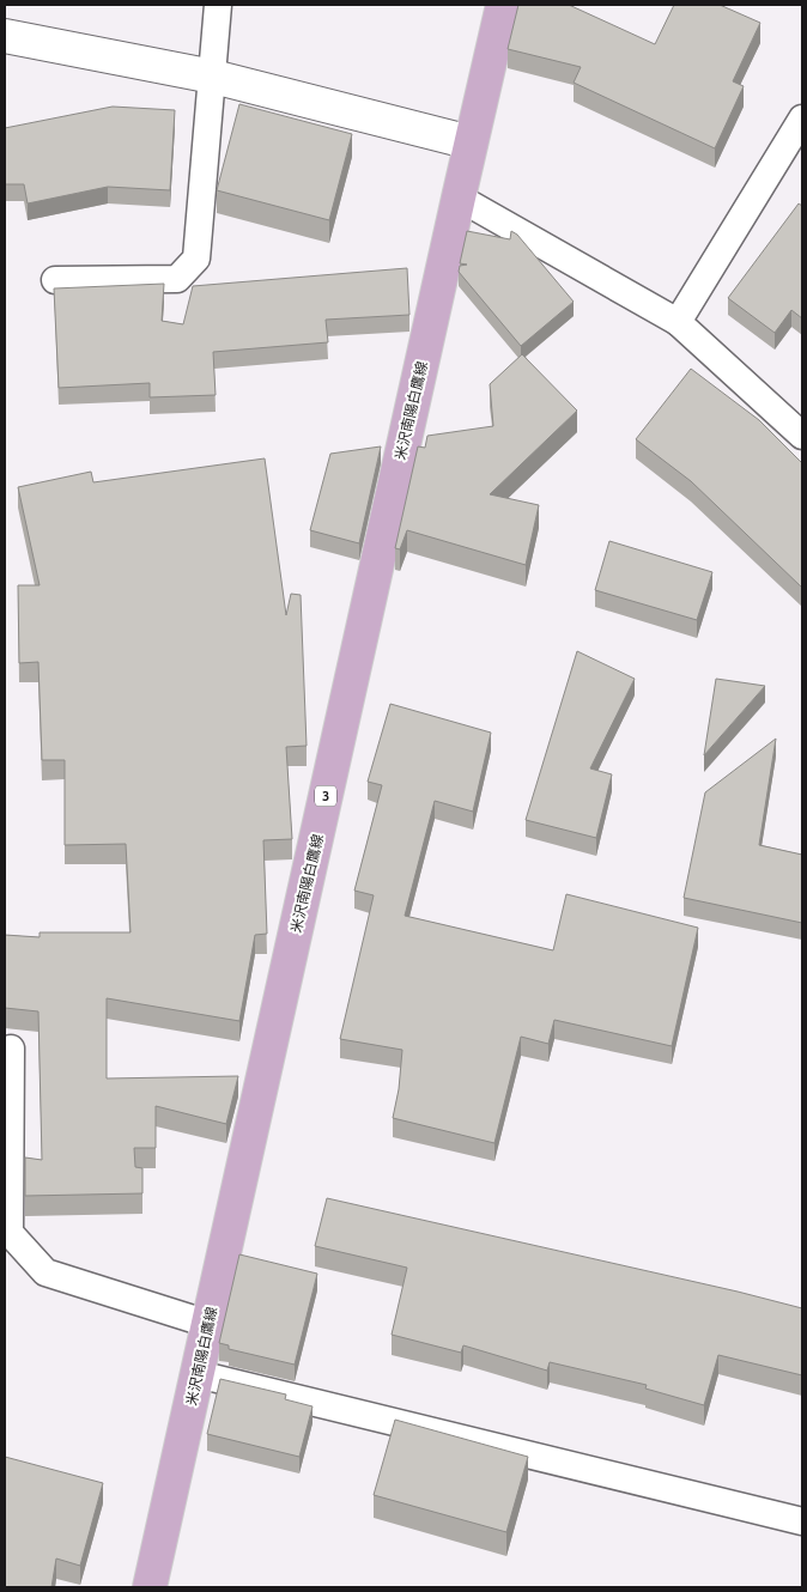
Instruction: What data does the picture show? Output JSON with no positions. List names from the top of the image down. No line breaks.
{"streets":{"main road":["米沢南陽白鷹線","3"]}}
